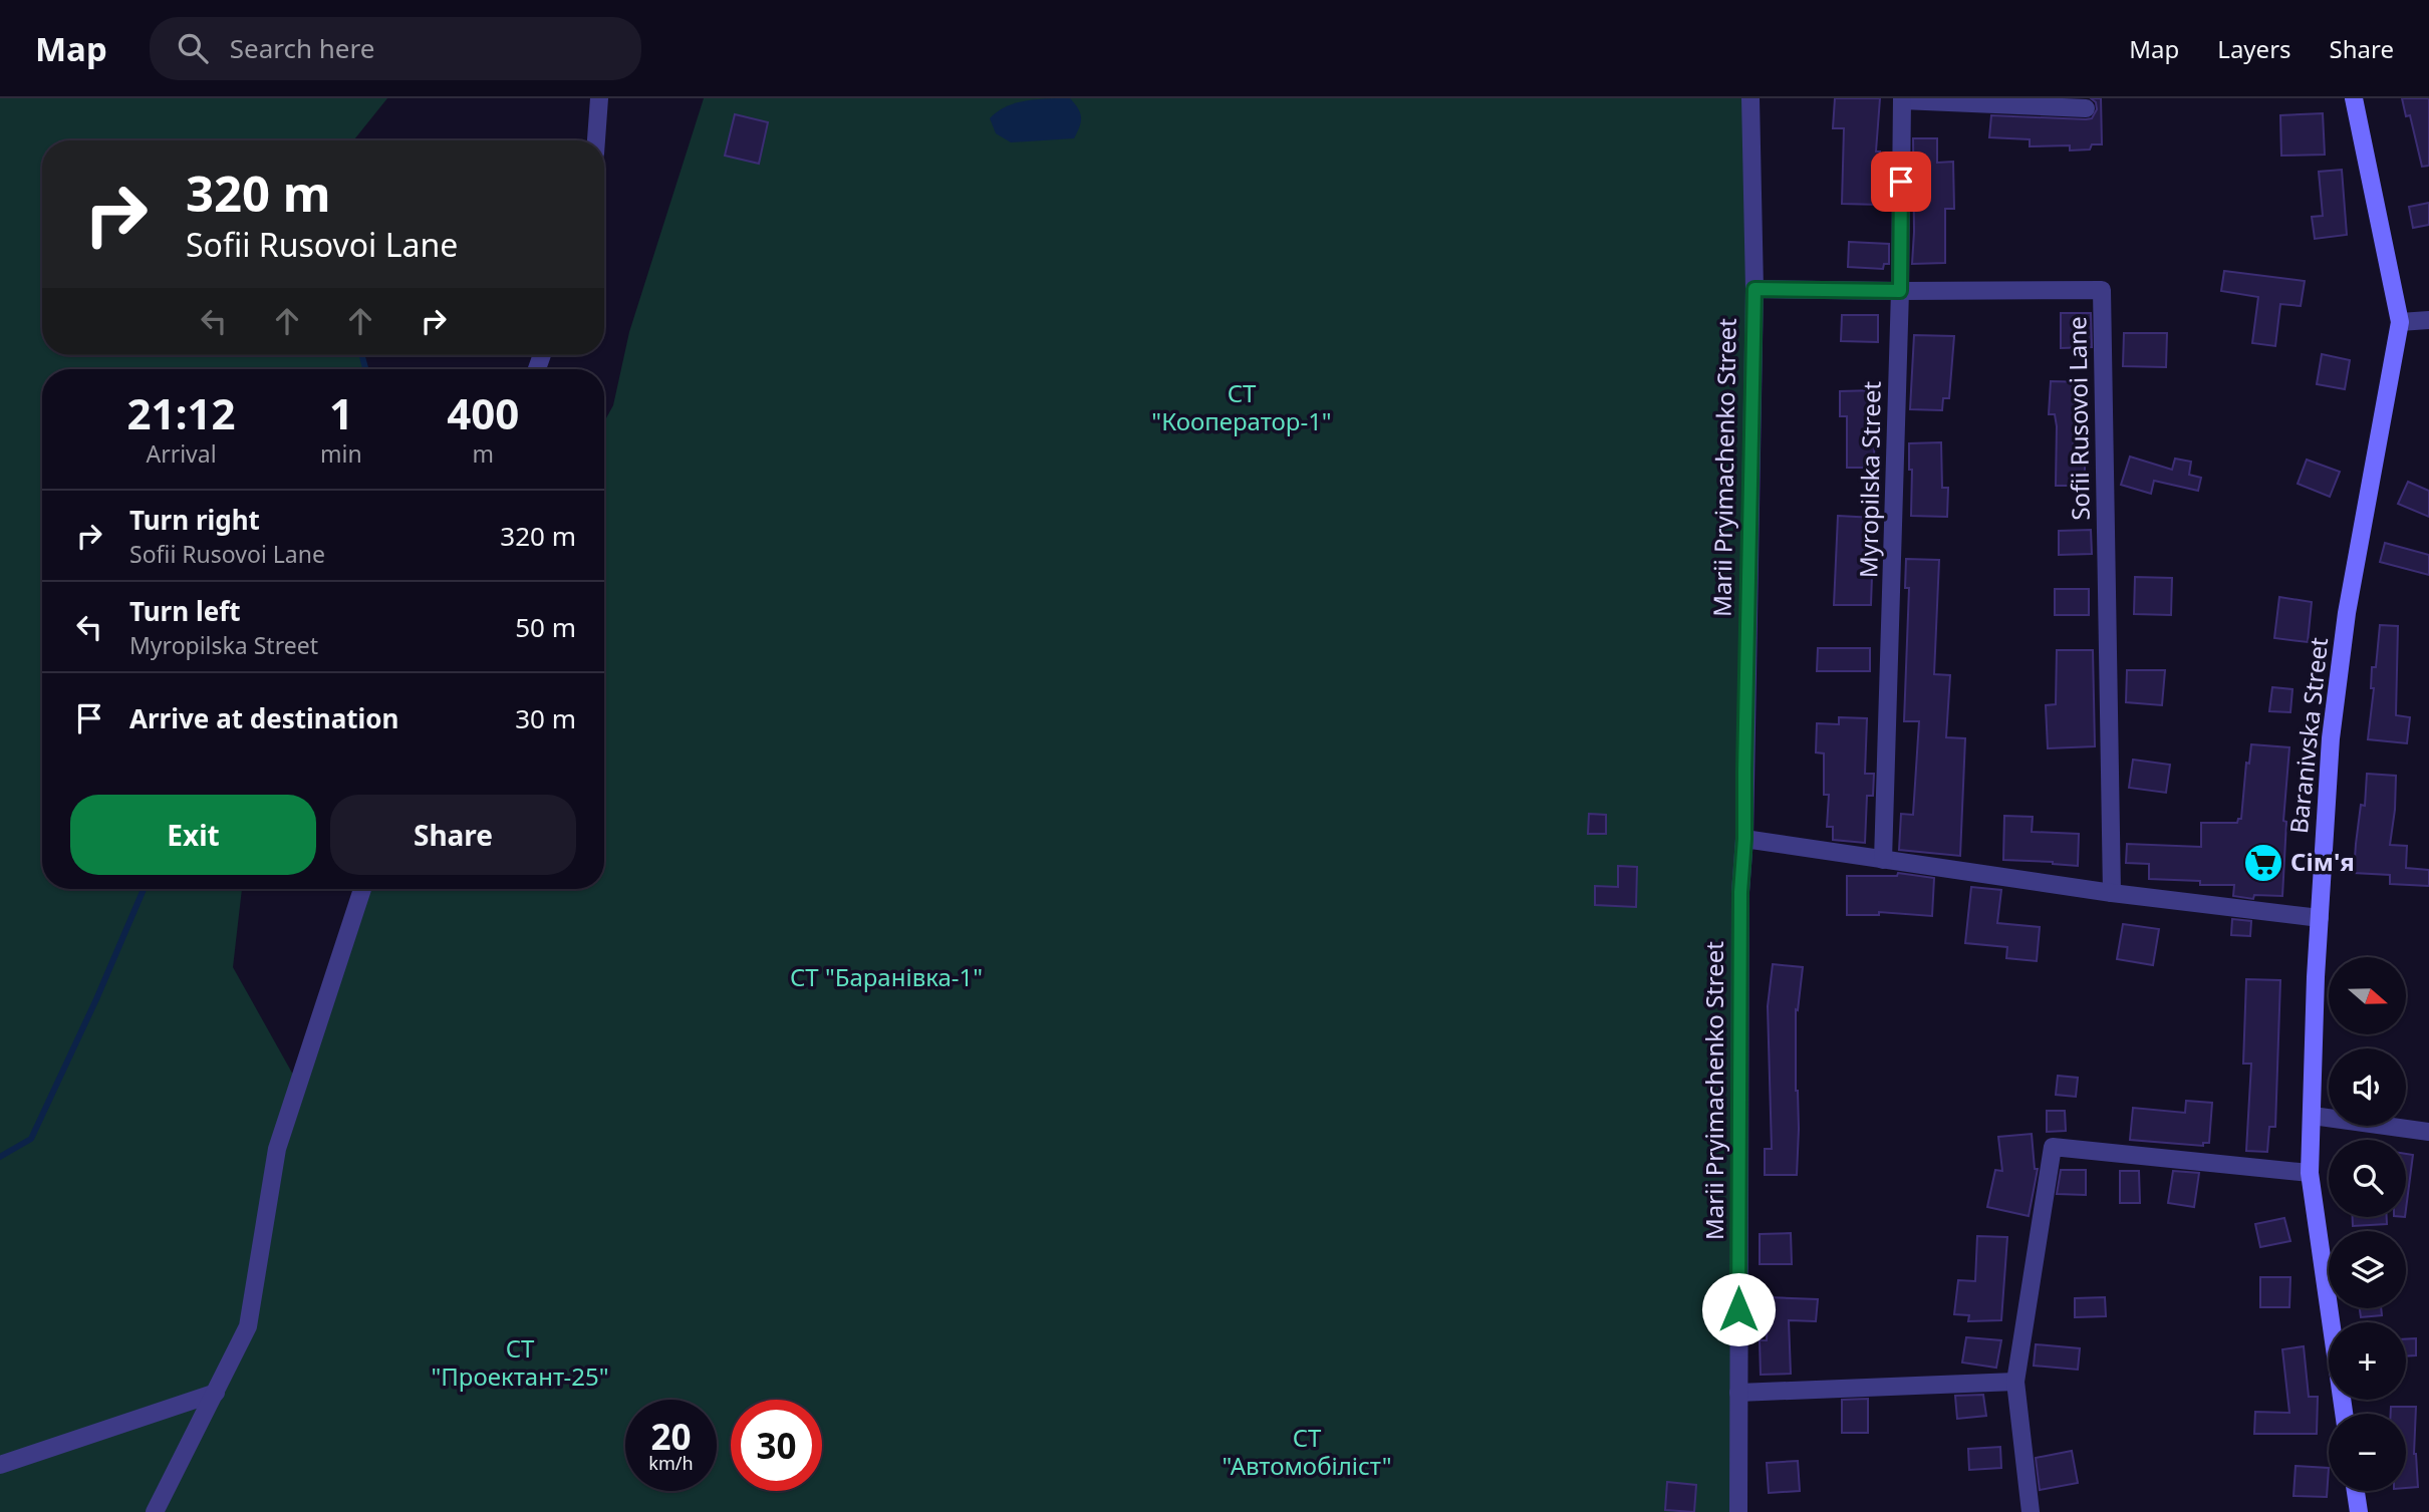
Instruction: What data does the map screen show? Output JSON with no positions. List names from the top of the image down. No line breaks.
{"streets":{"main road":["Baranivska Street"],"street":["Sofii Rusovoi Lane","Marii Pryimachenko Street","Myropilska Street"]},"crossings":[["Sofii Rusovoi Lane","Marii Pryimachenko Street"],["Sofii Rusovoi Lane","Myropilska Street"]],"parks":["СТ \"Кооператор-1\"","СТ \"Баранівка-1\"","СТ \"Проектант-25\"","СТ \"Автомобіліст\""],"places":{"supermarket":["Сім'я"]},"north":"right","page":{"header":"Map","search":"Search here","nav":["Map","Layers","Share"],"turn":["320 m","Sofii Rusovoi Lane"],"eta":["21:12","Arrival","1","min","400","m"],"list":[{"name":"Turn right","note":"Sofii Rusovoi Lane","value":"320 m"},{"name":"Turn left","note":"Myropilska Street","value":"50 m"},{"name":"Arrive at destination","value":"30 m"}],"buttons":["Exit","Share"],"map_buttons":["+","−"],"speed":"20 km/h","limit":"30"}}
